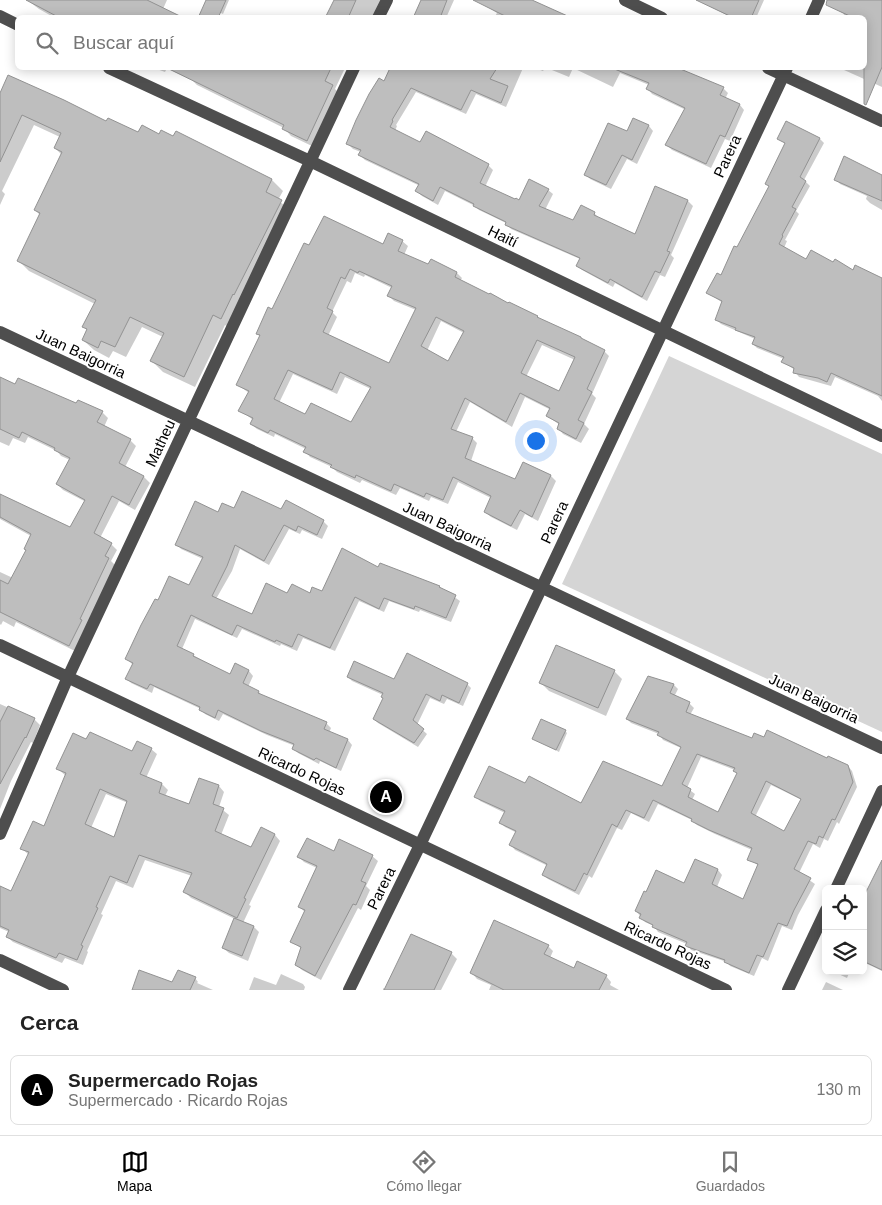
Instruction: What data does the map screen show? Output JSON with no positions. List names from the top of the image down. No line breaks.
{"streets":{"street":["Parera","Haití","Juan Baigorria","Matheu","Ricardo Rojas"]},"crossings":[["Parera","Haití"],["Parera","Juan Baigorria"],["Parera","Ricardo Rojas"],["Haití","Matheu"],["Juan Baigorria","Matheu"],["Matheu","Ricardo Rojas"]],"page":{"search":"Buscar aquí","pins":"A","heading":"Cerca","list":[{"mark":"A","name":"Supermercado Rojas","note":"Supermercado · Ricardo Rojas","value":"130 m"}],"nav":["Mapa","Cómo llegar","Guardados"]}}
